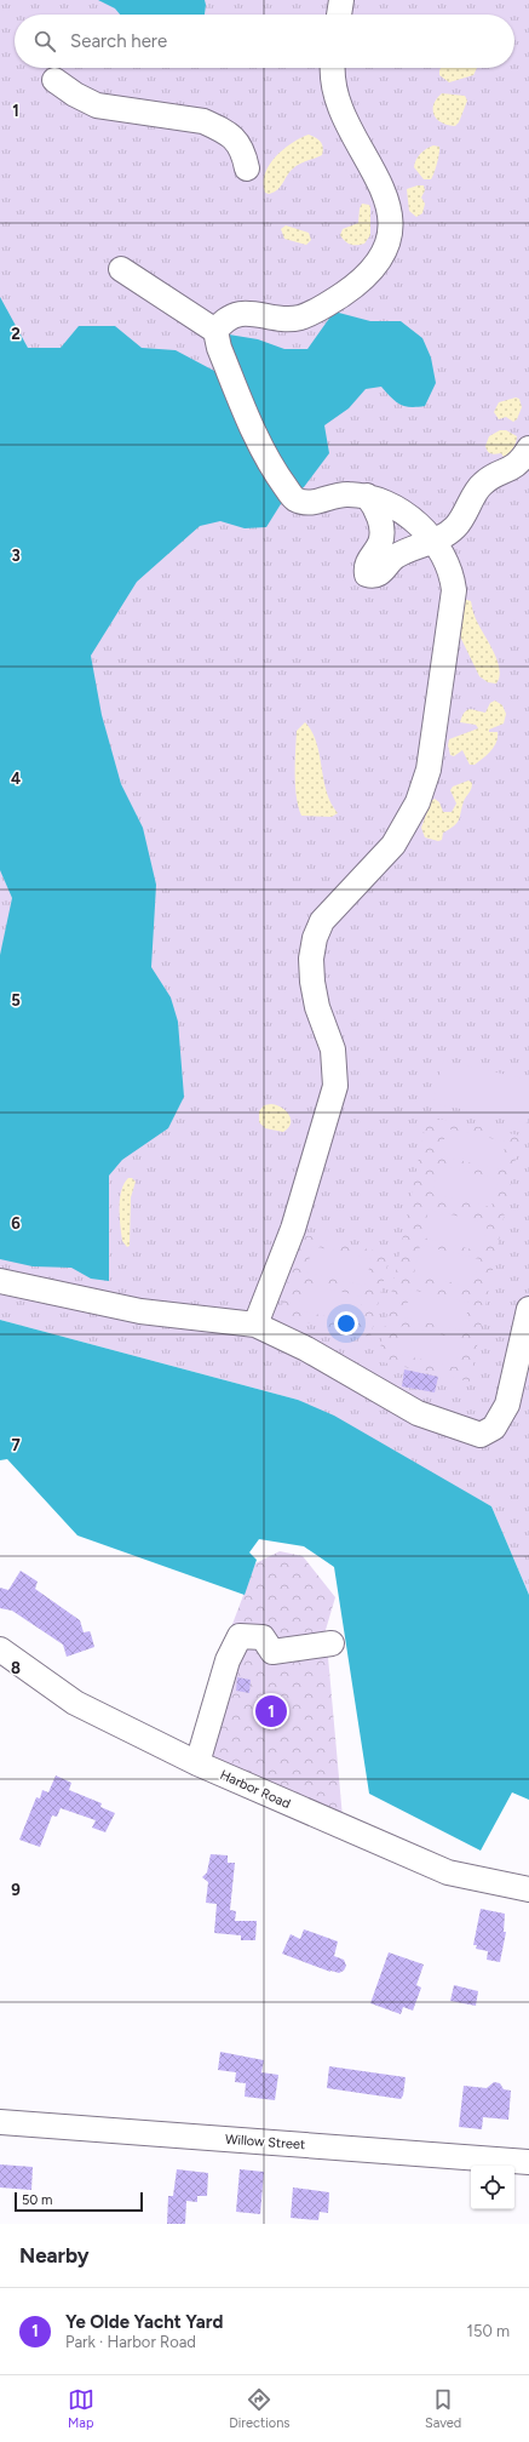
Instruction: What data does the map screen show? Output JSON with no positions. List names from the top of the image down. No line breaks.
{"streets":{"street":["Harbor Road","Willow Street"]},"scale_bar":"50 m","page":{"search":"Search here","pins":"1","scale":"50 m","heading":"Nearby","list":[{"mark":"1","name":"Ye Olde Yacht Yard","note":"Park · Harbor Road","value":"150 m"}],"nav":["Map","Directions","Saved"]},"grid":{"rows":["1","2","3","4","5","6","7","8","9"]}}
